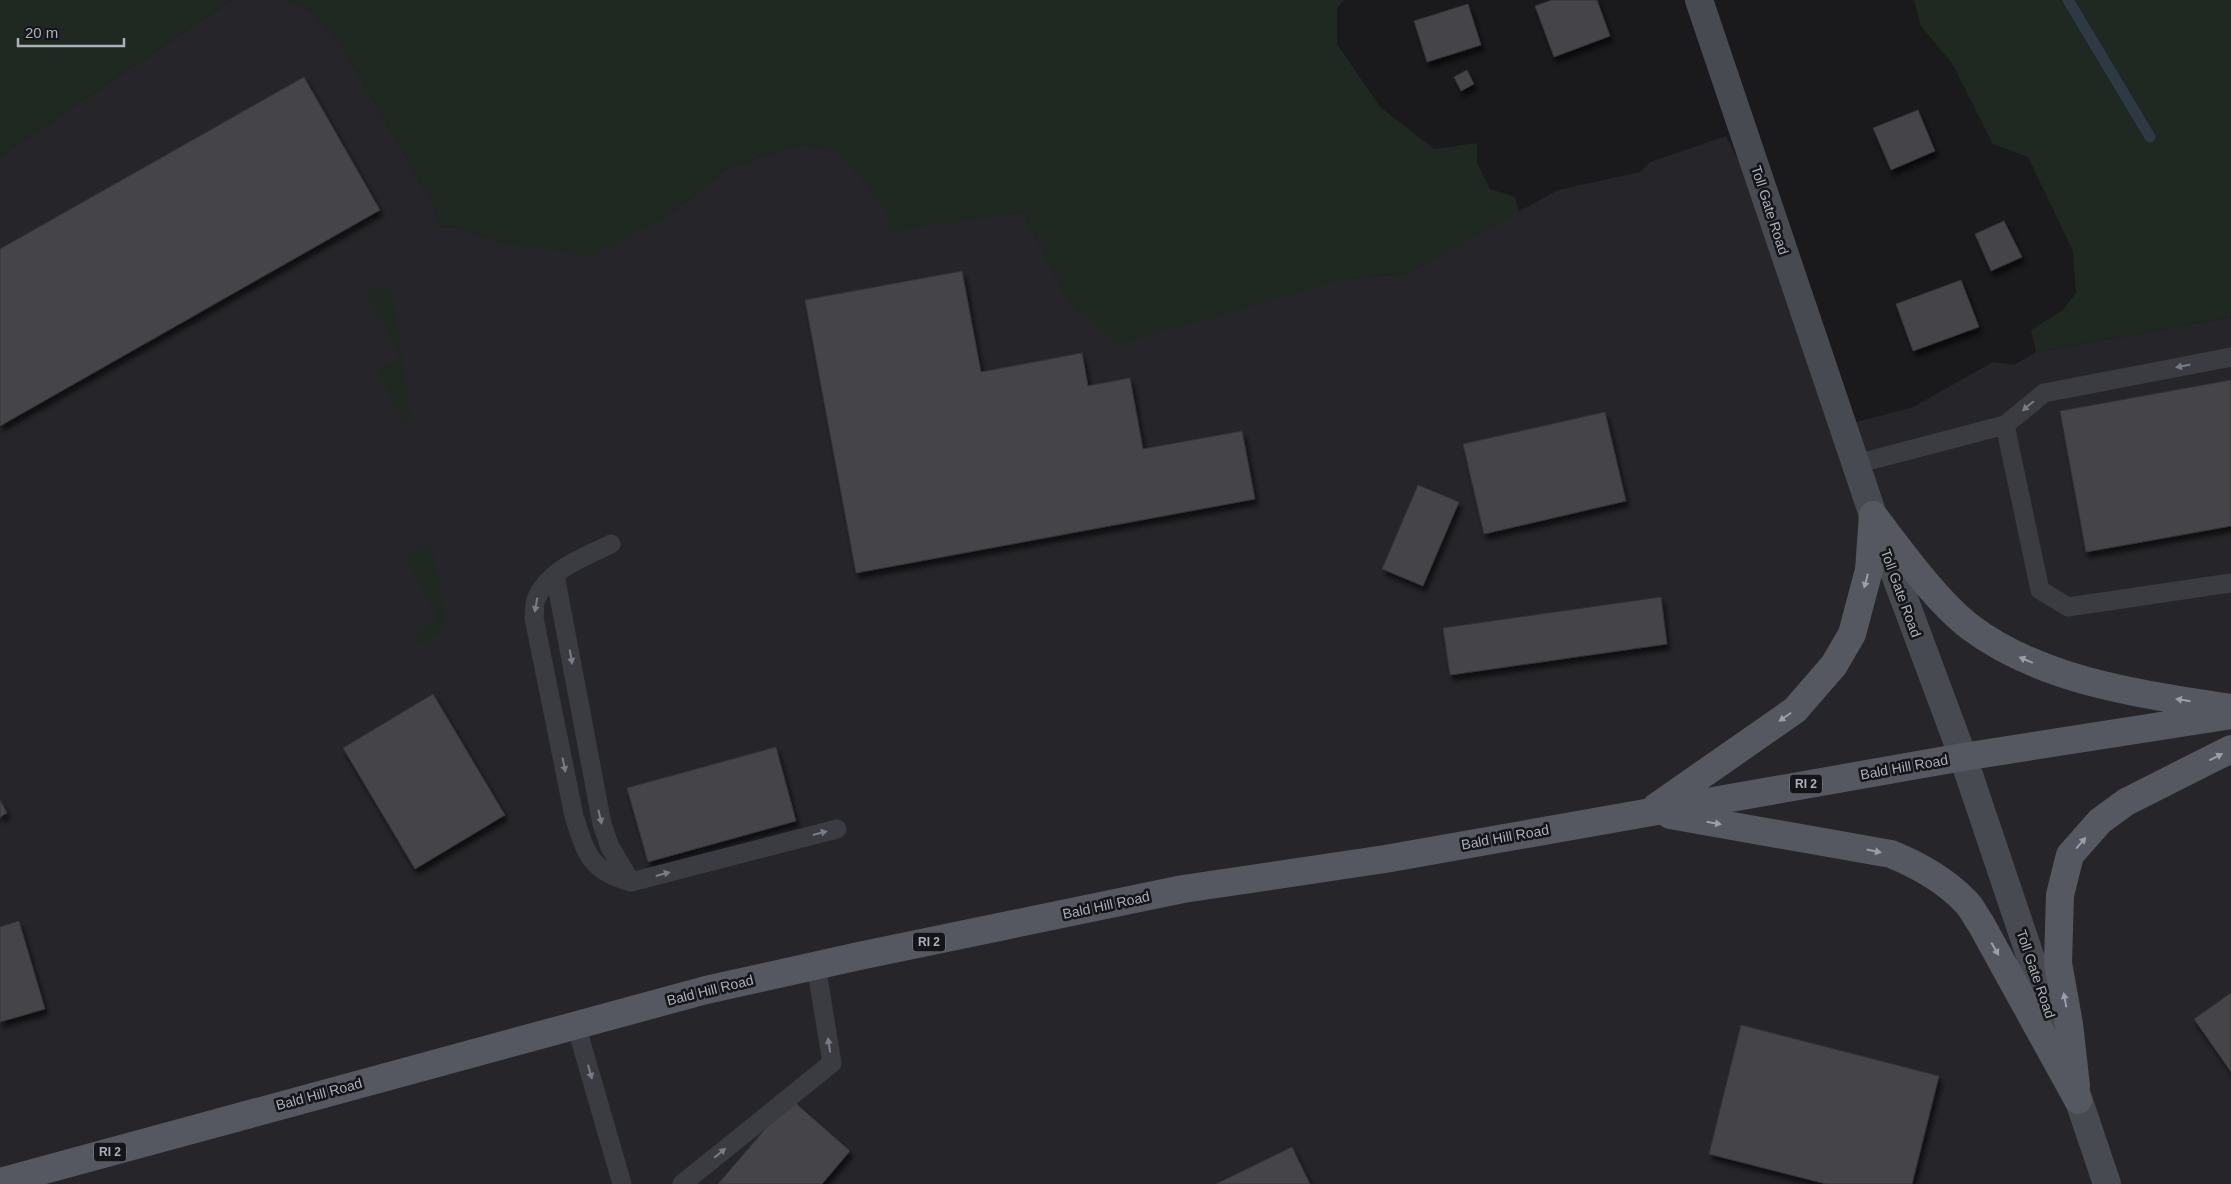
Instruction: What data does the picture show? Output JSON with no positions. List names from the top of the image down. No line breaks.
{"streets":{"main road":["Toll Gate Road","Bald Hill Road","RI 2"]},"crossings":[["Toll Gate Road","Bald Hill Road"]],"scale_bar":"20 m"}
